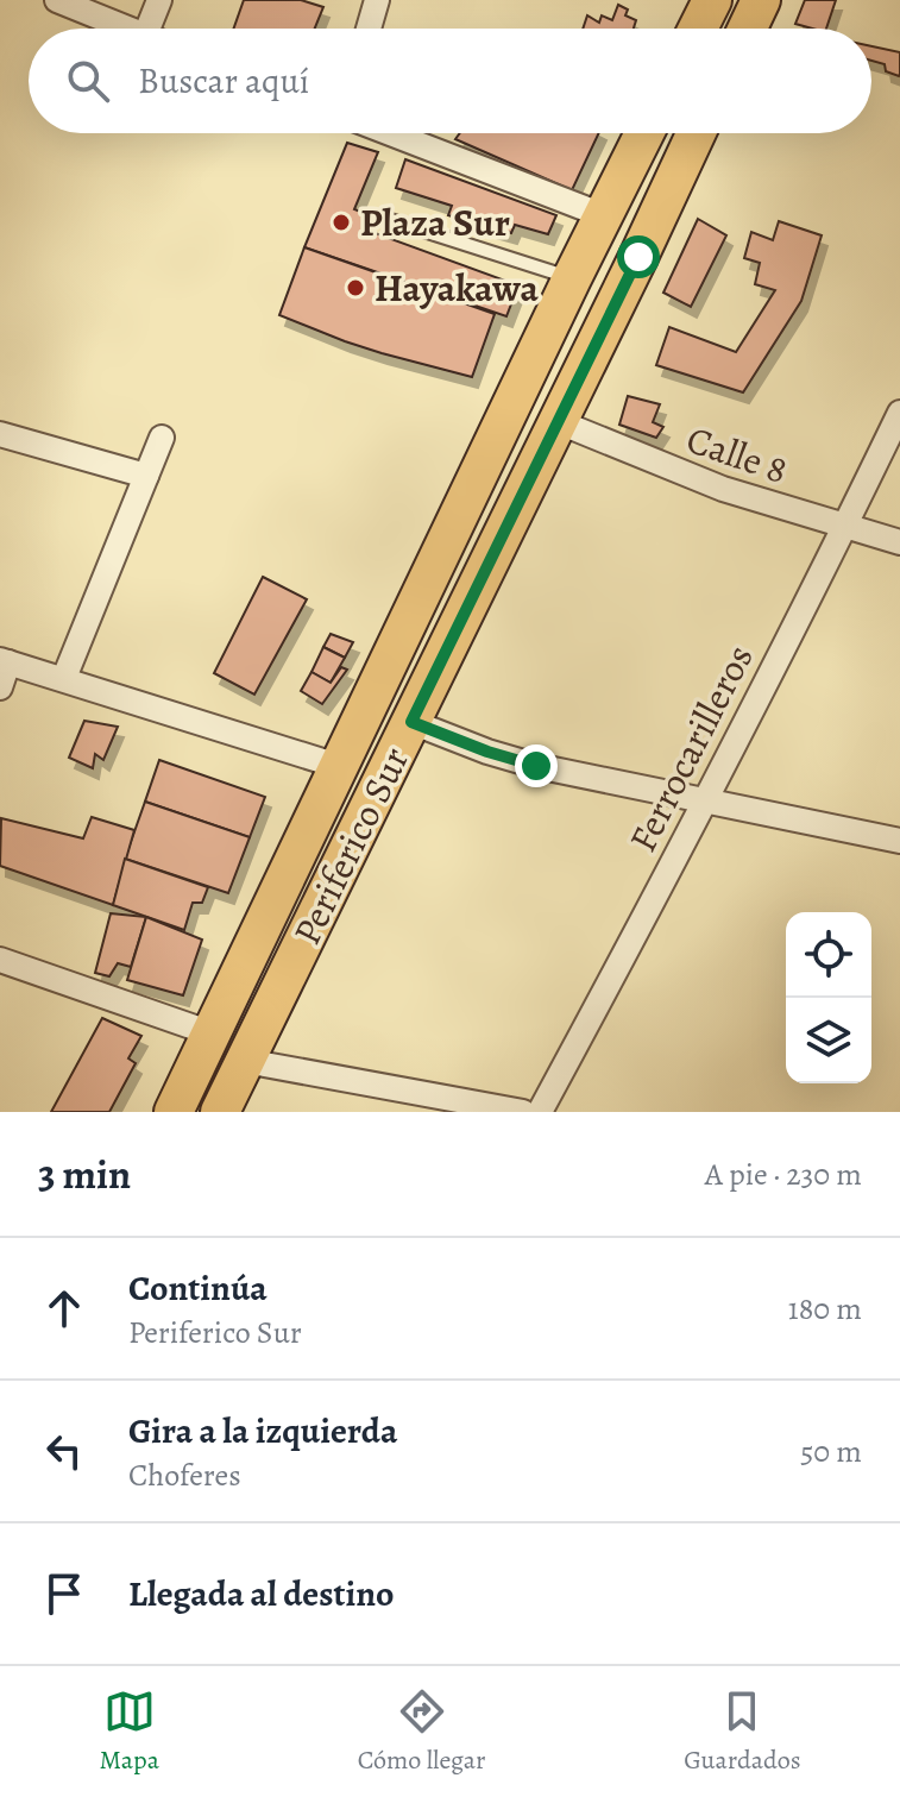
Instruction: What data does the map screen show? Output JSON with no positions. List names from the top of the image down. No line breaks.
{"streets":{"main road":["Periferico Sur"],"street":["Calle 8","Ferrocarilleros"]},"crossings":[["Calle 8","Ferrocarilleros"],["Calle 8","Periferico Sur"]],"places":["Plaza Sur","Hayakawa"],"page":{"search":"Buscar aquí","heading":["3 min","A pie · 230 m"],"list":[["Continúa","Periferico Sur","180 m"],["Gira a la izquierda","Choferes","50 m"],"Llegada al destino"],"nav":["Mapa","Cómo llegar","Guardados"]}}
